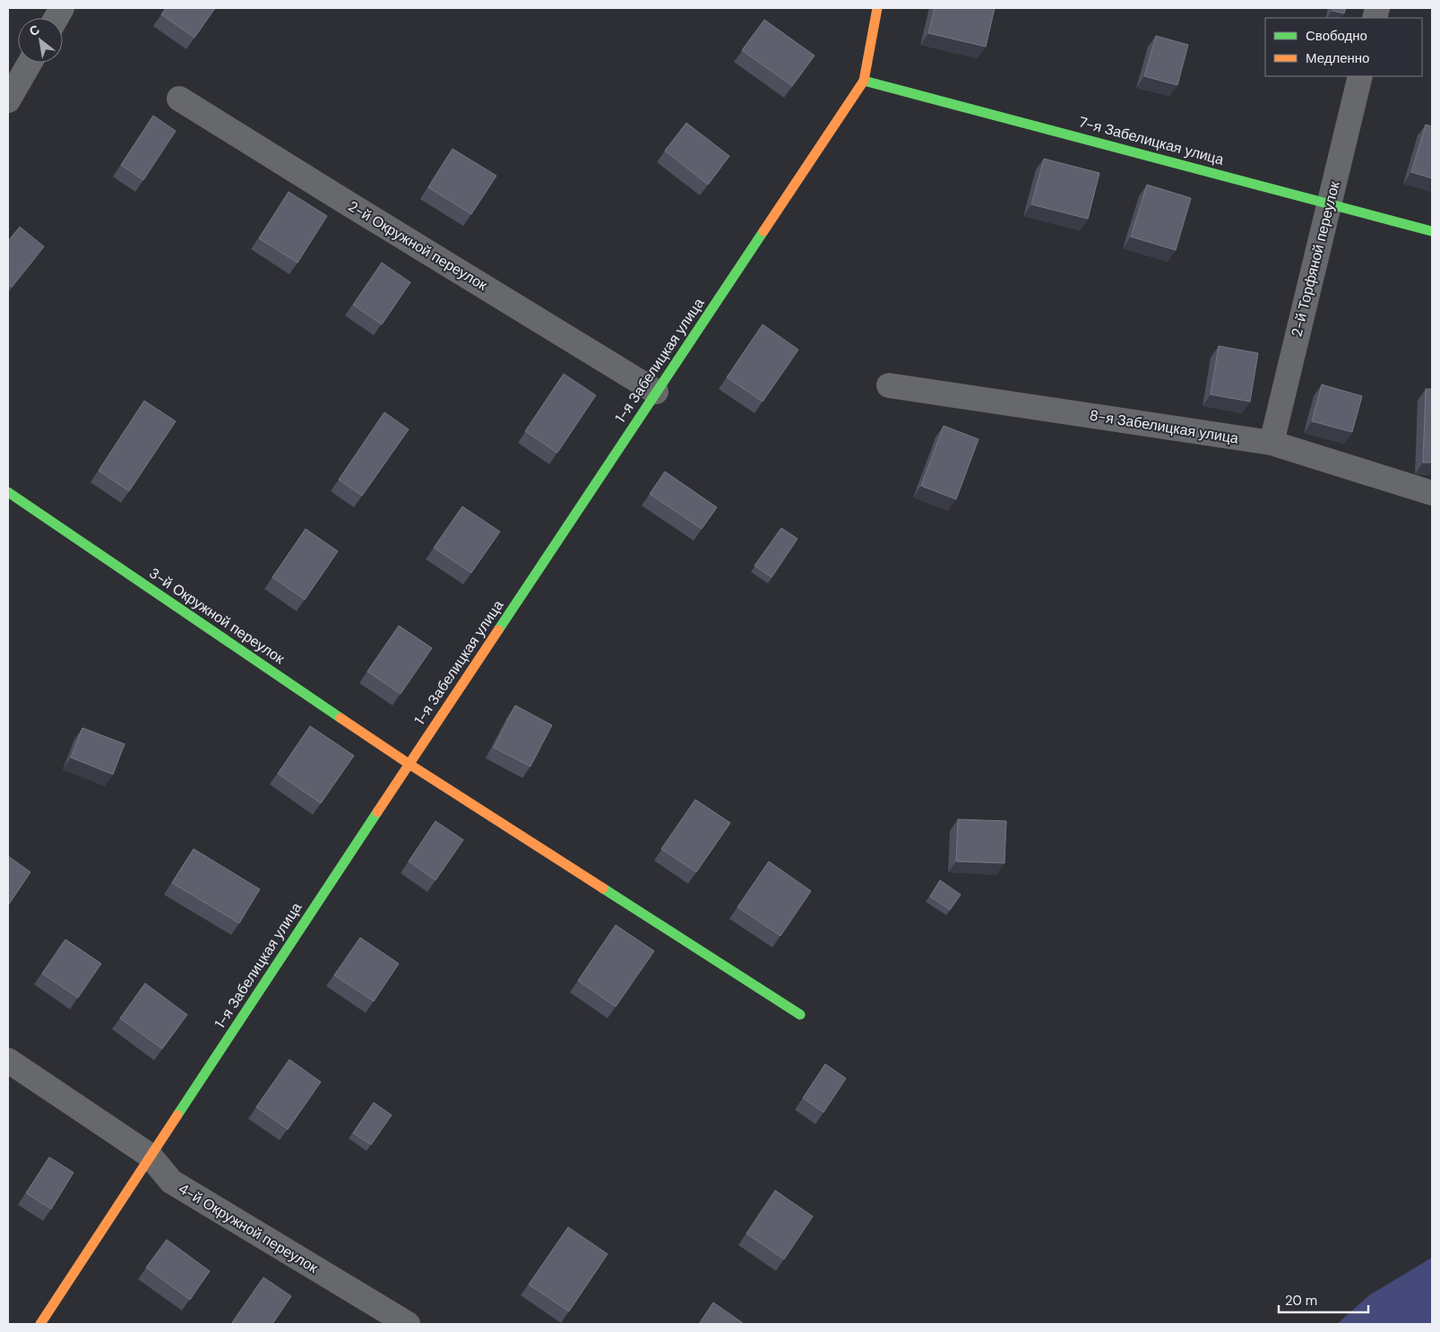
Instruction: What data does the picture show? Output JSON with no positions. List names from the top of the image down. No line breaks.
{"streets":{"street":["7-я Забелицкая улица","2-й Окружной переулок","2-й Торфяной переулок","1-я Забелицкая улица","8-я Забелицкая улица","3-й Окружной переулок","4-й Окружной переулок"]},"crossings":[["7-я Забелицкая улица","2-й Торфяной переулок"],["7-я Забелицкая улица","1-я Забелицкая улица"],["2-й Окружной переулок","1-я Забелицкая улица"],["2-й Торфяной переулок","8-я Забелицкая улица"],["1-я Забелицкая улица","3-й Окружной переулок"],["1-я Забелицкая улица","4-й Окружной переулок"]],"legend":["Свободно","Медленно"],"scale_bar":"20 m","north":"top left"}
